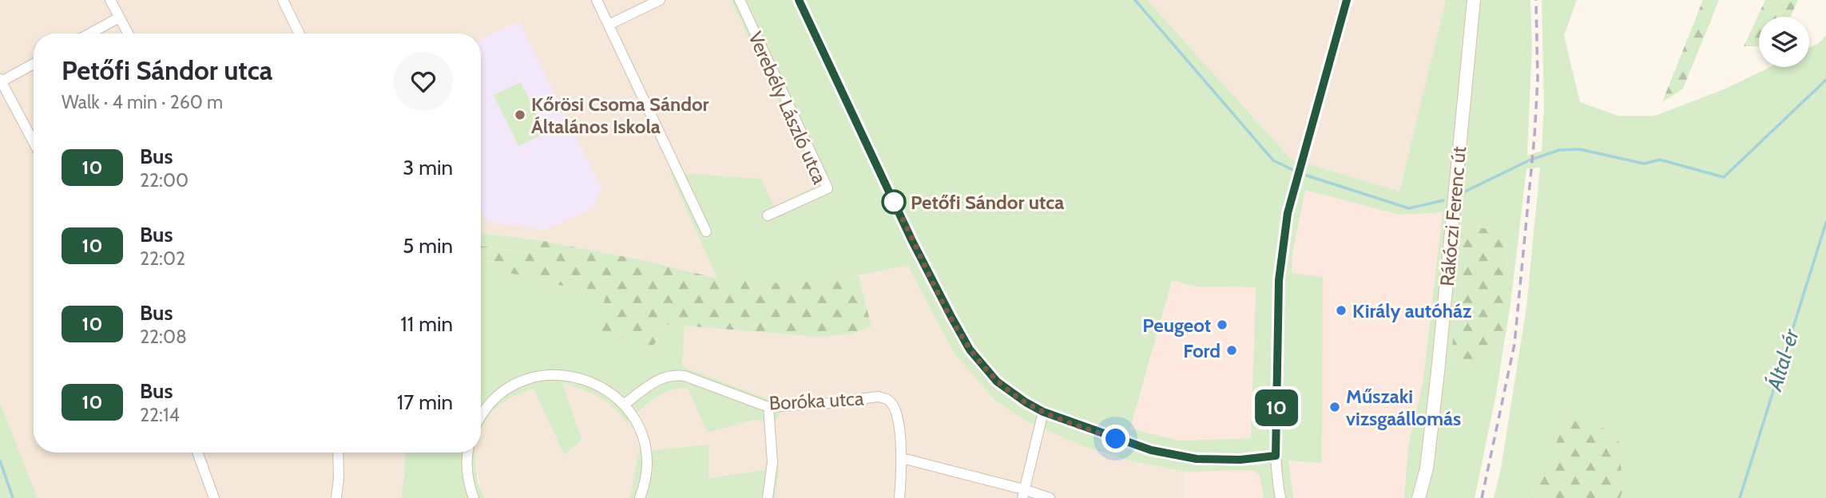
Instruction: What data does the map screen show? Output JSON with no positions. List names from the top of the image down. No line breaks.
{"streets":{"main road":["Rákóczi Ferenc út"],"street":["Verebély László utca","Boróka utca"]},"water":["Által-ér"],"places":["Kőrösi Csoma Sándor Általános Iskola","Petőfi Sándor utca","Király autóház","Peugeot","Ford","Műszaki vizsgaállomás"],"lines":["bus line 10"],"page":{"on_map":"10","heading":["Petőfi Sándor utca","Walk · 4 min · 260 m"],"list":[{"mark":"10","name":"Bus","note":"22:00","value":"3 min"},{"mark":"10","name":"Bus","note":"22:02","value":"5 min"},{"mark":"10","name":"Bus","note":"22:08","value":"11 min"},{"mark":"10","name":"Bus","note":"22:14","value":"17 min"}]}}
